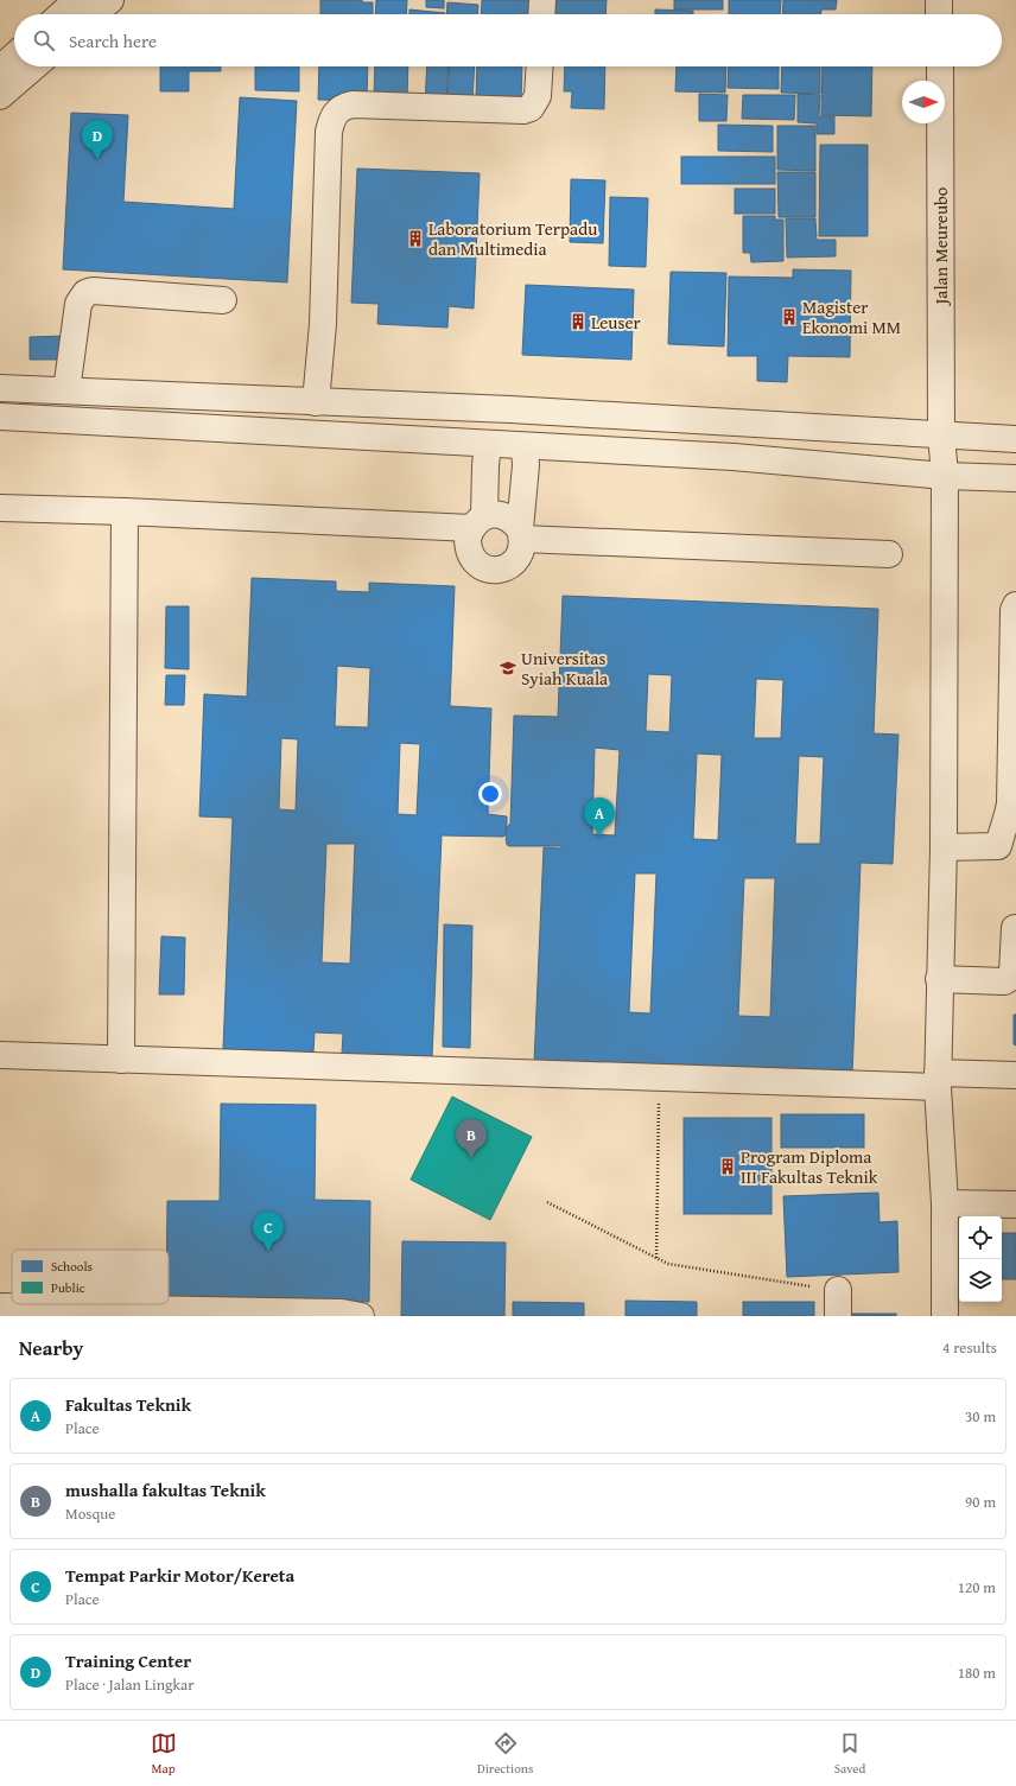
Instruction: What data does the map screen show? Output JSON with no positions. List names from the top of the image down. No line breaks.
{"streets":{"street":["Jalan Meureubo"]},"places":{"building":["Laboratorium Terpadu dan Multimedia","Magister Ekonomi MM","Leuser","Program Diploma III Fakultas Teknik"],"school or university":["Universitas Syiah Kuala"]},"legend":["Schools","Public"],"north":"right","page":{"search":"Search here","pins":["D","A","B","C"],"heading":["Nearby","4 results"],"list":[{"mark":"A","name":"Fakultas Teknik","note":"Place","value":"30 m"},{"mark":"B","name":"mushalla fakultas Teknik","note":"Mosque","value":"90 m"},{"mark":"C","name":"Tempat Parkir Motor/Kereta","note":"Place","value":"120 m"},{"mark":"D","name":"Training Center","note":"Place · Jalan Lingkar","value":"180 m"}],"nav":["Map","Directions","Saved"]}}
